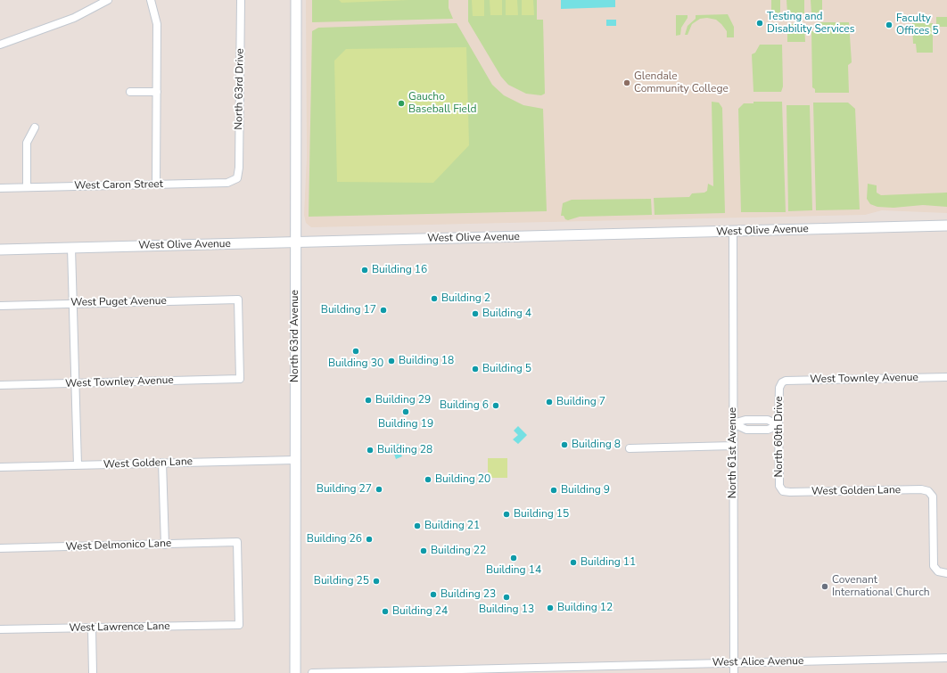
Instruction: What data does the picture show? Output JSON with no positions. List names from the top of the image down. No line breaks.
{"streets":{"main road":["West Olive Avenue","North 63rd Avenue"],"street":["North 63rd Drive","West Caron Street","West Puget Avenue","West Townley Avenue","North 60th Drive","North 61st Avenue","West Golden Lane","West Delmonico Lane","West Lawrence Lane","West Alice Avenue"]},"crossings":[["North 63rd Drive","West Caron Street"],["West Olive Avenue","North 63rd Avenue"],["West Olive Avenue","North 61st Avenue"],["West Puget Avenue","West Townley Avenue"],["North 63rd Avenue","West Golden Lane"],["West Townley Avenue","North 60th Drive"],["North 60th Drive","West Golden Lane"],["North 61st Avenue","West Alice Avenue"],["West Delmonico Lane","West Lawrence Lane"]],"places":["Testing and Disability Services","Faculty Offices 5","Glendale Community College","Gaucho Baseball Field","Building 16","Building 2","Building 17","Building 4","Building 30","Building 18","Building 5","Building 29","Building 7","Building 6","Building 19","Building 8","Building 28","Building 20","Building 27","Building 9","Building 15","Building 21","Building 26","Building 22","Building 14","Building 11","Building 25","Covenant International Church","Building 23","Building 13","Building 12","Building 24"]}
